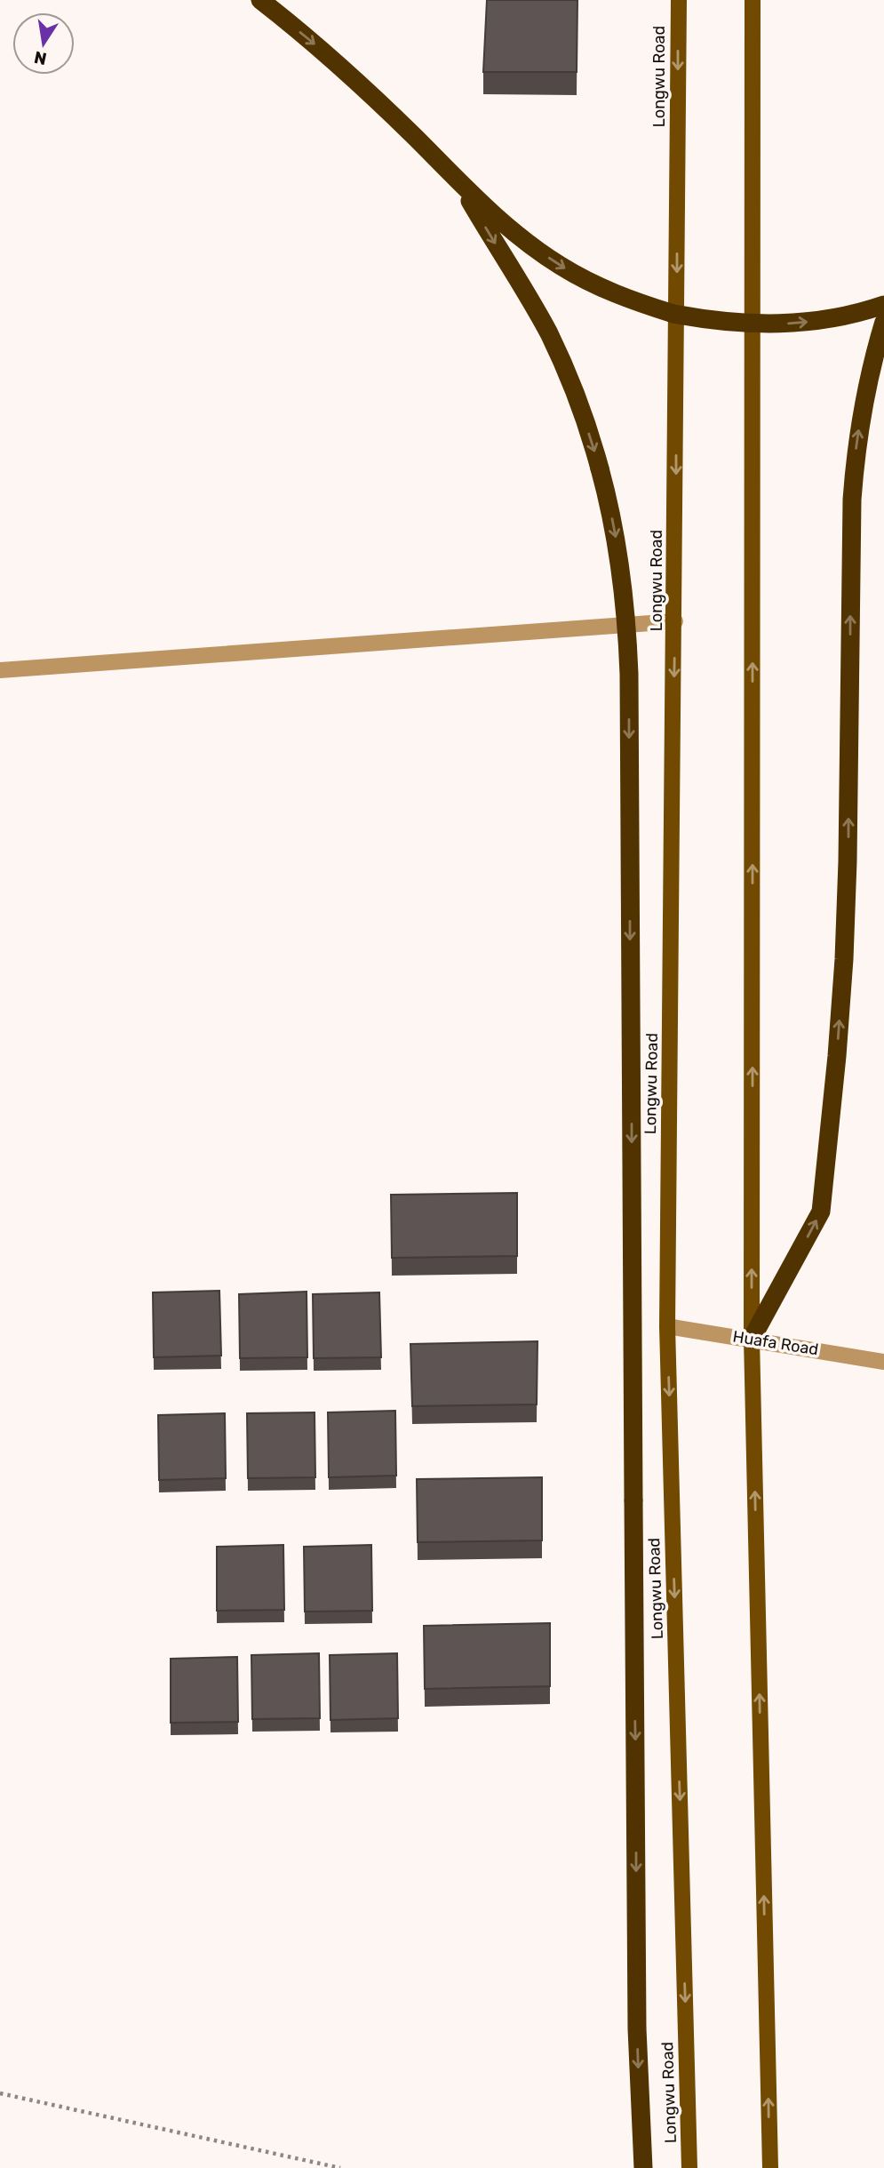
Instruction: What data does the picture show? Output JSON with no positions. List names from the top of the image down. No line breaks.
{"streets":{"main road":["Longwu Road"],"street":["Huafa Road"]},"crossings":[["Longwu Road","Huafa Road"]],"north":"bottom"}
